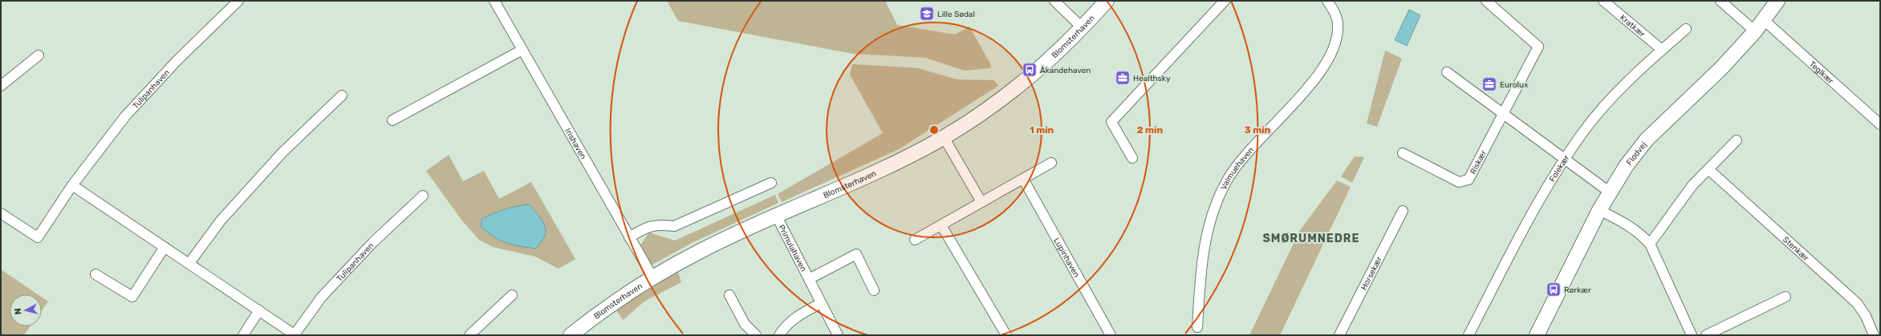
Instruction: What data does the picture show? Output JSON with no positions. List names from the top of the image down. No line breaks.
{"streets":{"street":["Kratkær","Blomsterhaven","Teglkær","Tulipanhaven","Irishaven","Flodvej","Riskær","Valmuehaven","Folekær","Primulahaven","Stenkær","Lupinhaven","Horsekær"]},"crossings":[["Kratkær","Folekær"],["Blomsterhaven","Irishaven"],["Blomsterhaven","Primulahaven"],["Teglkær","Flodvej"]],"districts":["SMØRUMNEDRE"],"places":{"school or university":["Lille Sødal"],"bus stop":["Åkandehaven","Rørkær"],"office":["Healthsky","Eurolux"]},"north":"left","rings":["1 min","2 min","3 min"]}
